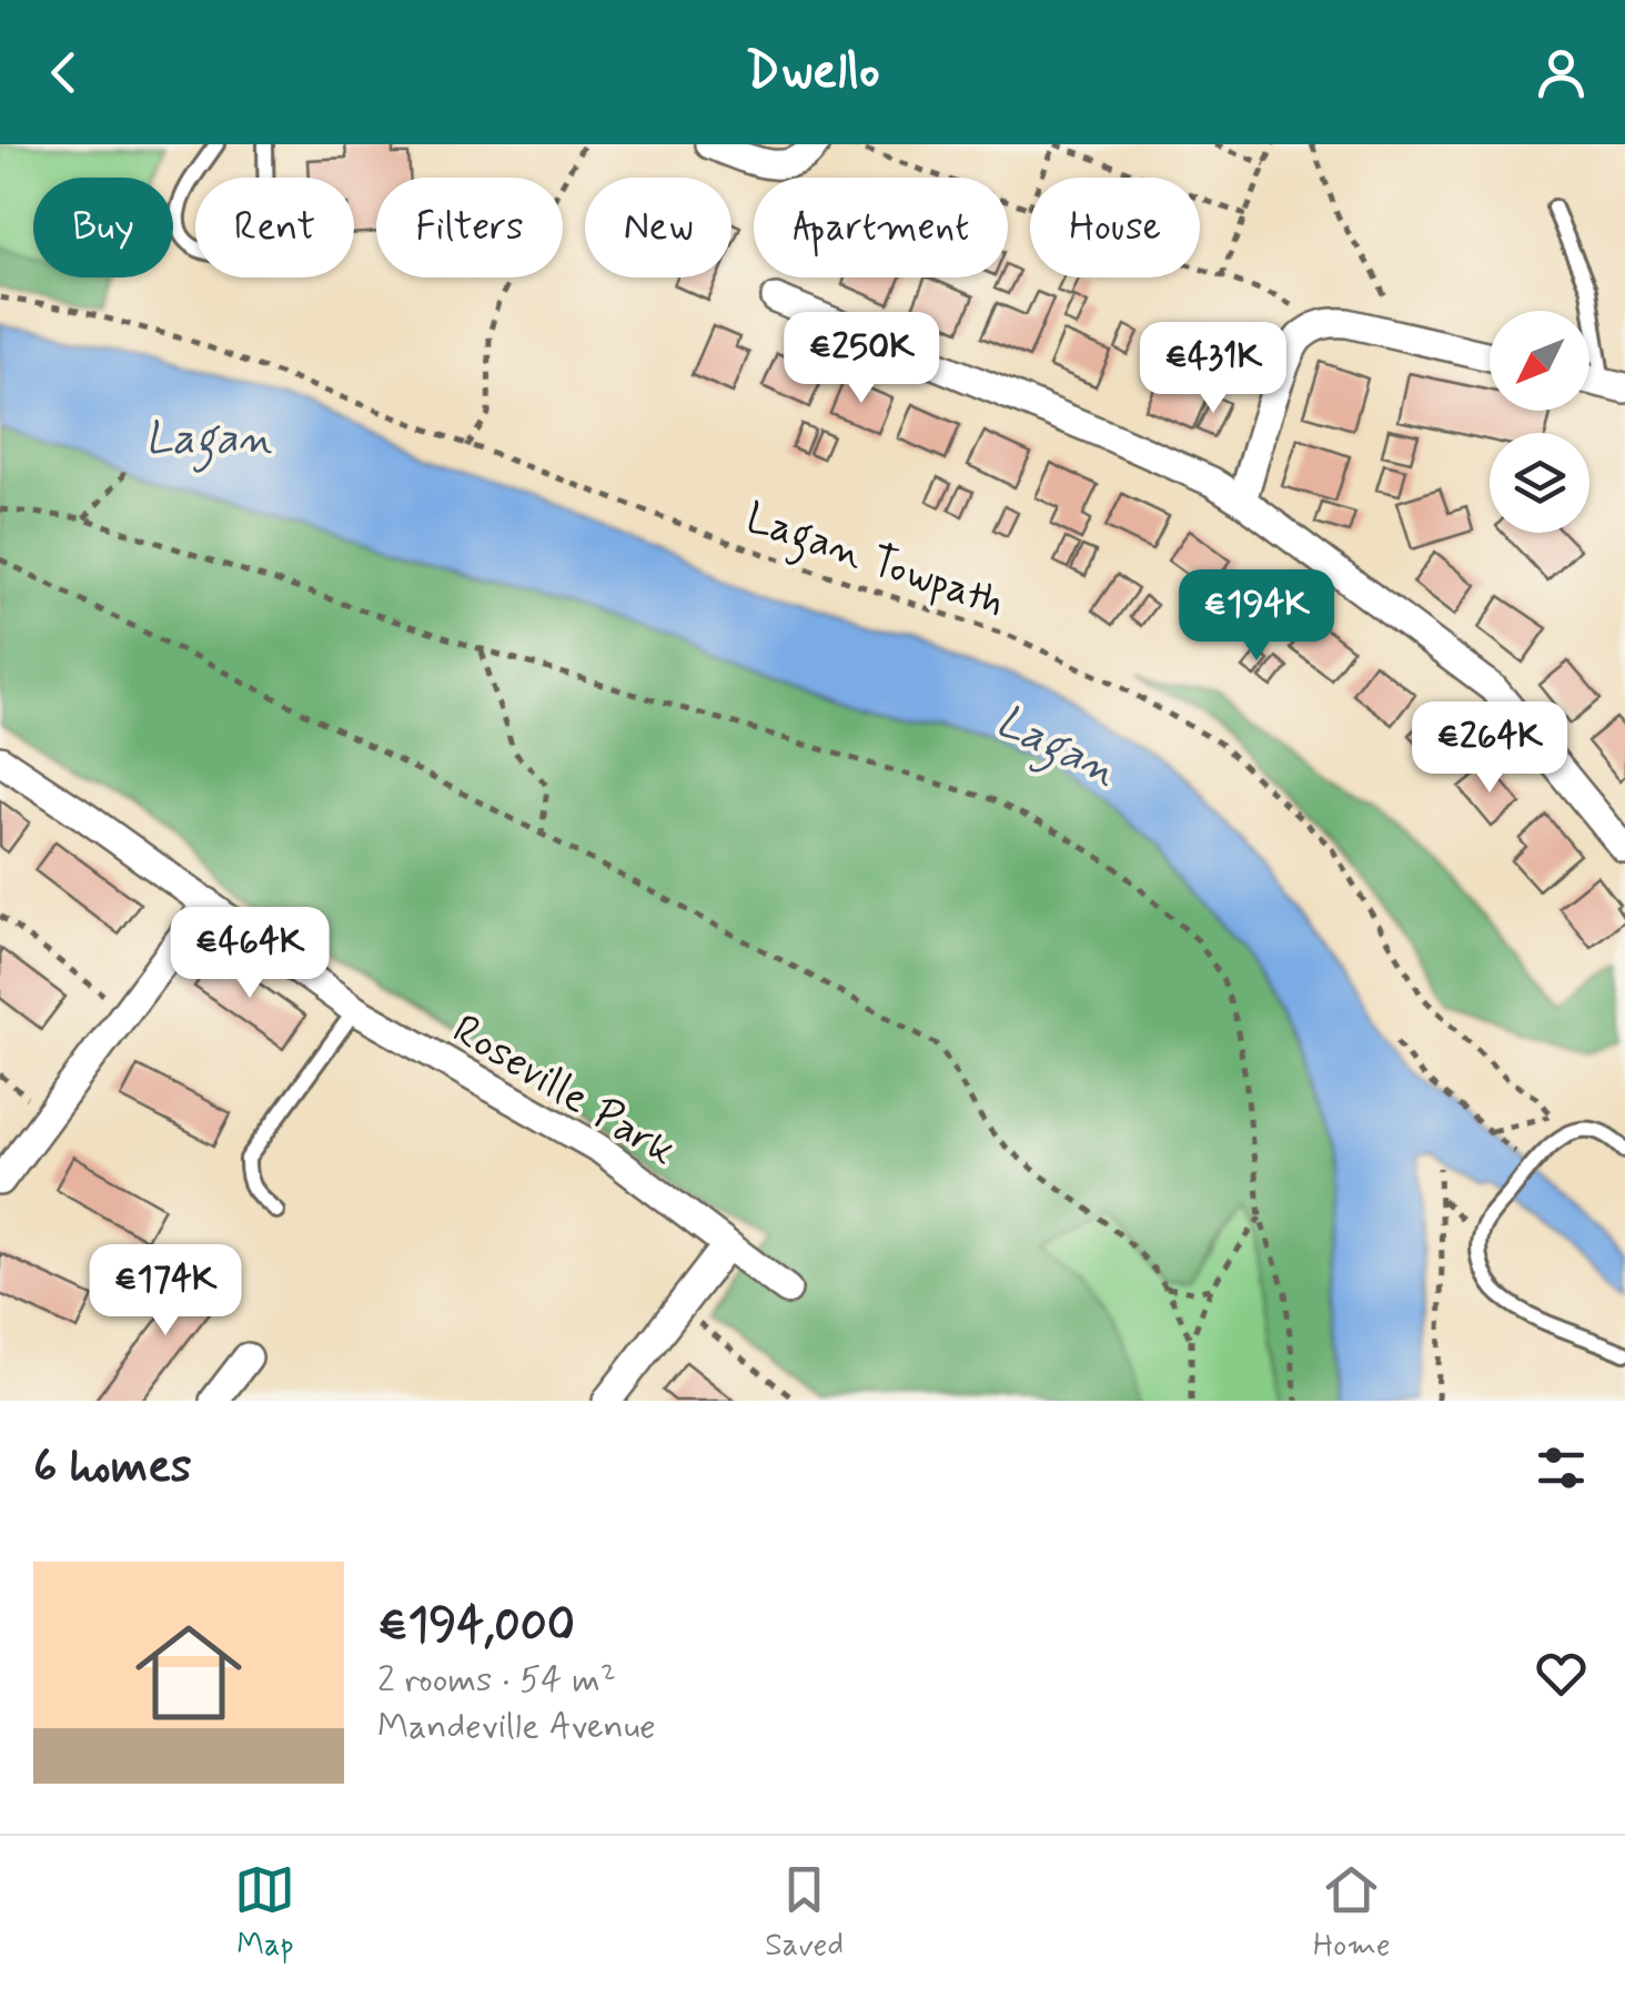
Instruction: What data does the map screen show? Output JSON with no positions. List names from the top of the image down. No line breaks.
{"streets":{"street":["Roseville Park"],"path":["Lagan Towpath"]},"water":["Lagan"],"north":"bottom left","page":{"header":"Dwello","chip":["Buy","Rent","Filters","New","Apartment","House"],"price":["€250K","€431K","€194K","€264K","€464K","€174K"],"heading":"6 homes","list":[{"name":"€194,000","note":"2 rooms · 54 m² · Mandeville Avenue"}],"tabs":["Map","Saved","Home"]}}
